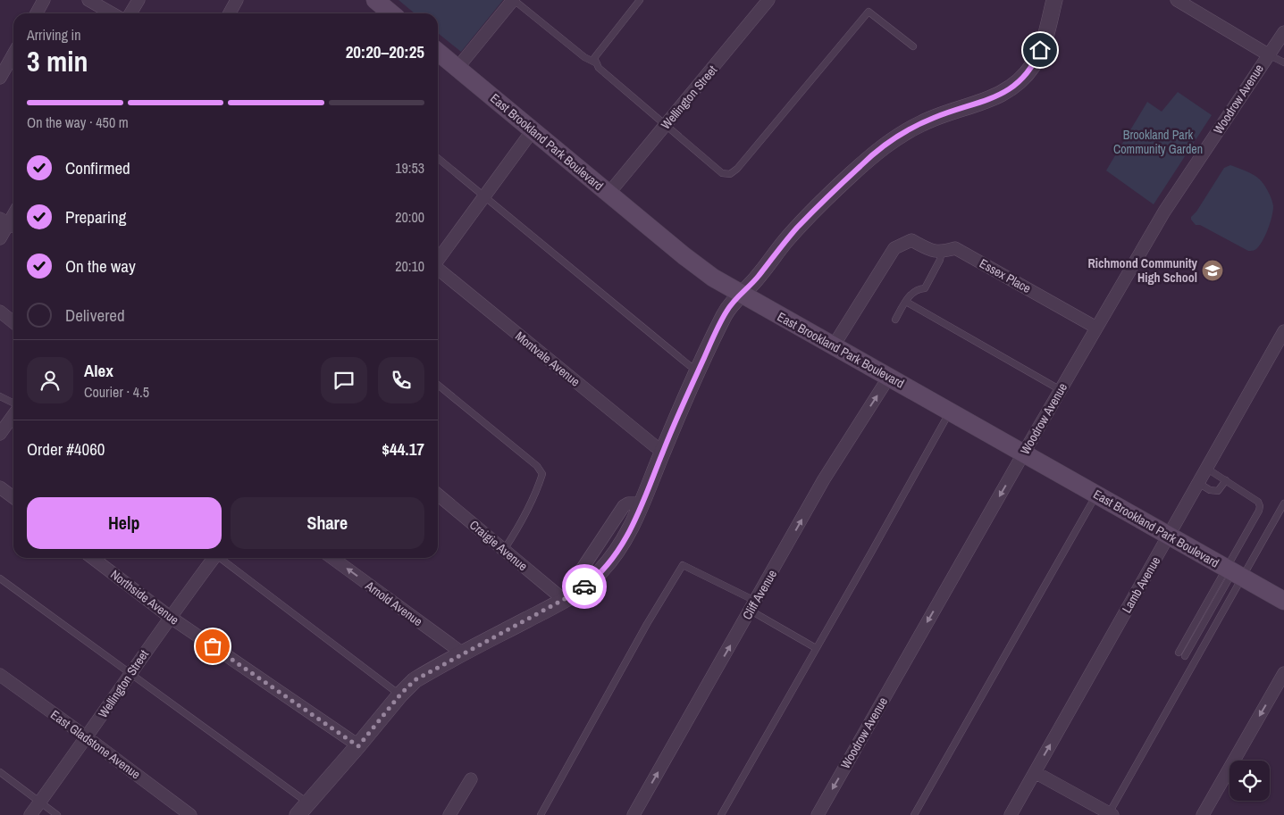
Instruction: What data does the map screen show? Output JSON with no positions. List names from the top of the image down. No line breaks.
{"streets":{"main road":["East Brookland Park Boulevard"],"street":["Wellington Street","Woodrow Avenue","Essex Place","Montvale Avenue","Craigie Avenue","Lamb Avenue","Cliff Avenue","Northside Avenue","Arnold Avenue","East Gladstone Avenue"]},"crossings":[["Wellington Street","East Brookland Park Boulevard"],["Wellington Street","Northside Avenue"],["Wellington Street","East Gladstone Avenue"],["Woodrow Avenue","East Brookland Park Boulevard"],["Woodrow Avenue","Essex Place"],["East Brookland Park Boulevard","Essex Place"],["East Brookland Park Boulevard","Lamb Avenue"],["East Brookland Park Boulevard","Cliff Avenue"]],"one_way":["Woodrow Avenue","Lamb Avenue","Cliff Avenue","Arnold Avenue"],"parks":["Brookland Park Community Garden"],"places":{"school or university":["Richmond Community High School"]},"page":{"heading":["3 min","Arriving in","20:20–20:25"],"panel":["Alex","Courier · 4.5","Order #4060","$44.17"],"bar":"On the way · 450 m","list":[["Confirmed","19:53"],["Preparing","20:00"],["On the way","20:10"],"Delivered"],"buttons":["Help","Share"]}}
